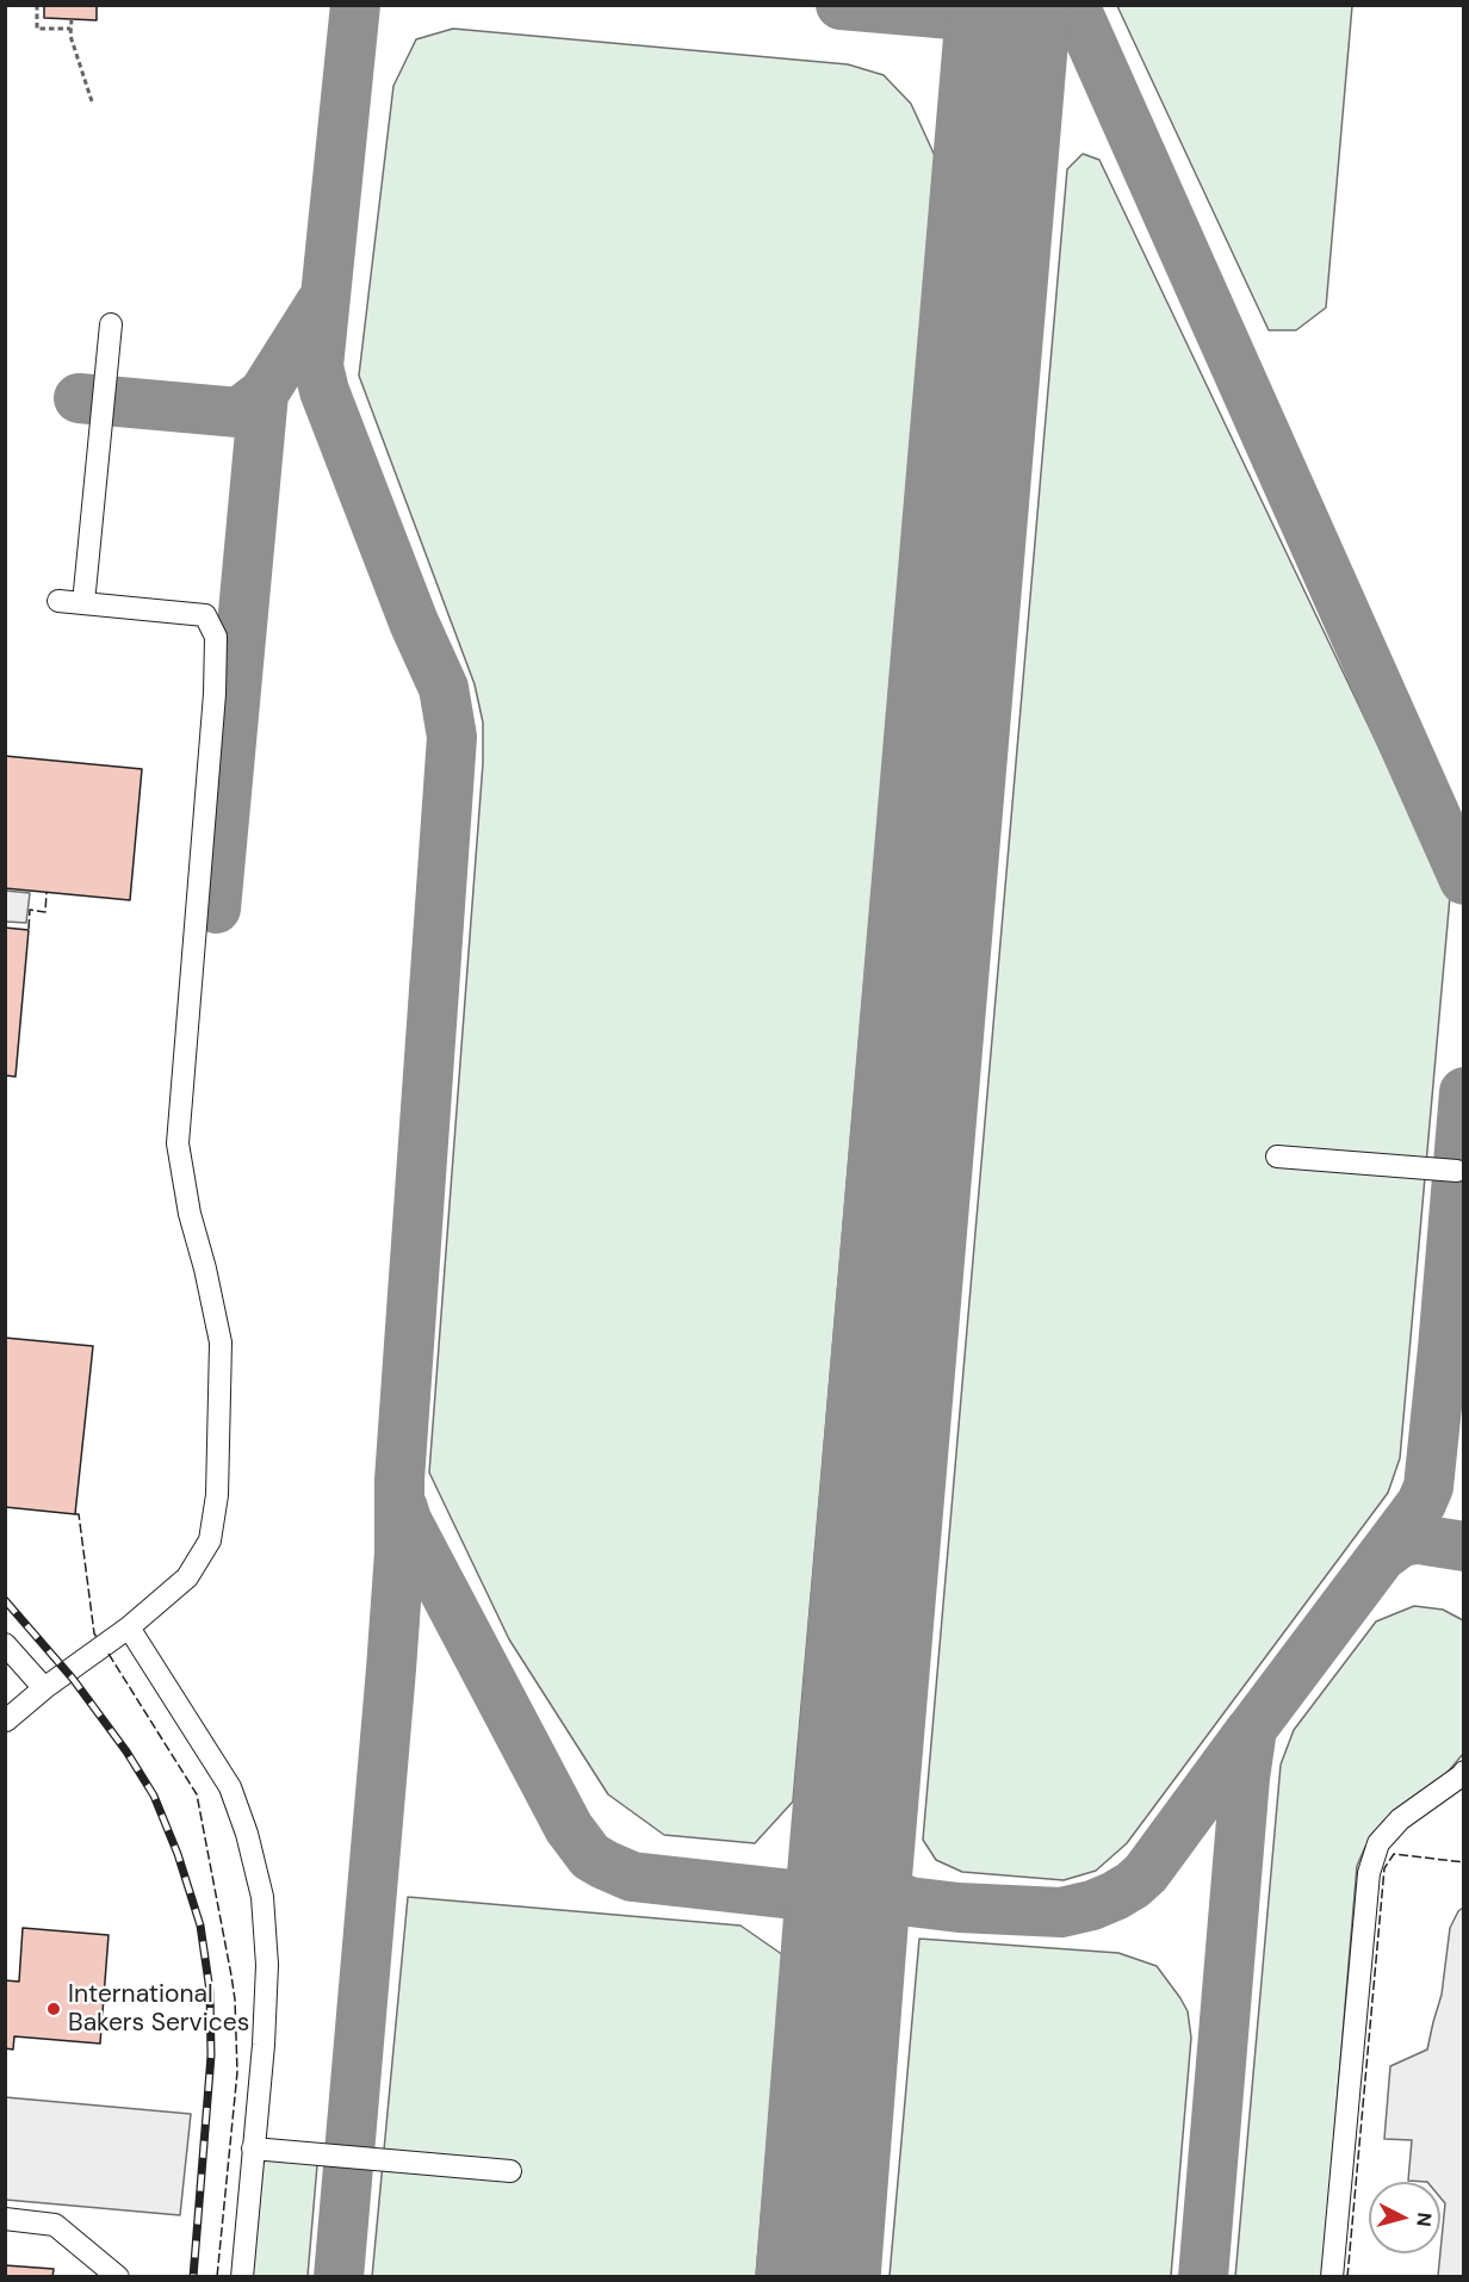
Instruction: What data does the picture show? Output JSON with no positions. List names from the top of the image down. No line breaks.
{"places":["International Bakers Services"],"north":"right"}
